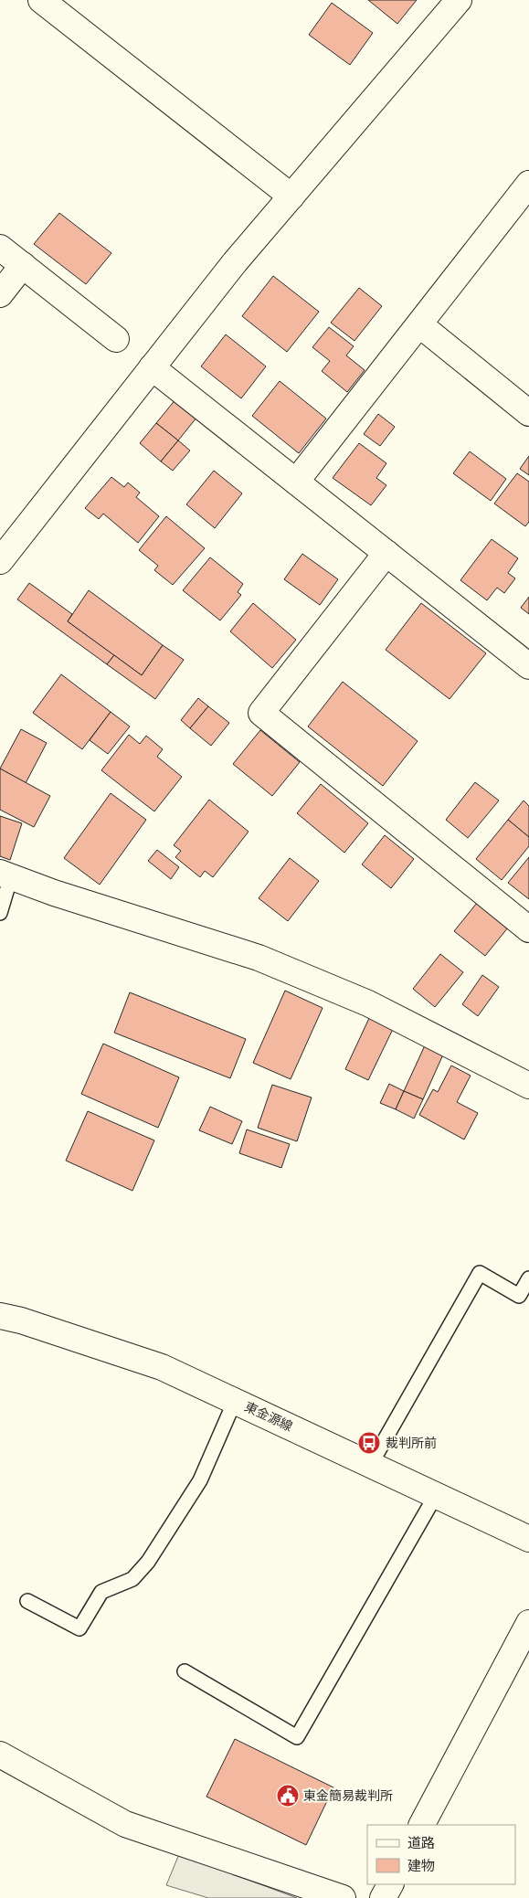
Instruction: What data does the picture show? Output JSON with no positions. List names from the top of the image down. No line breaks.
{"streets":{"street":["東金源線"]},"places":{"bus stop":["裁判所前"],"public building":["東金簡易裁判所"]},"legend":["道路","建物"]}
